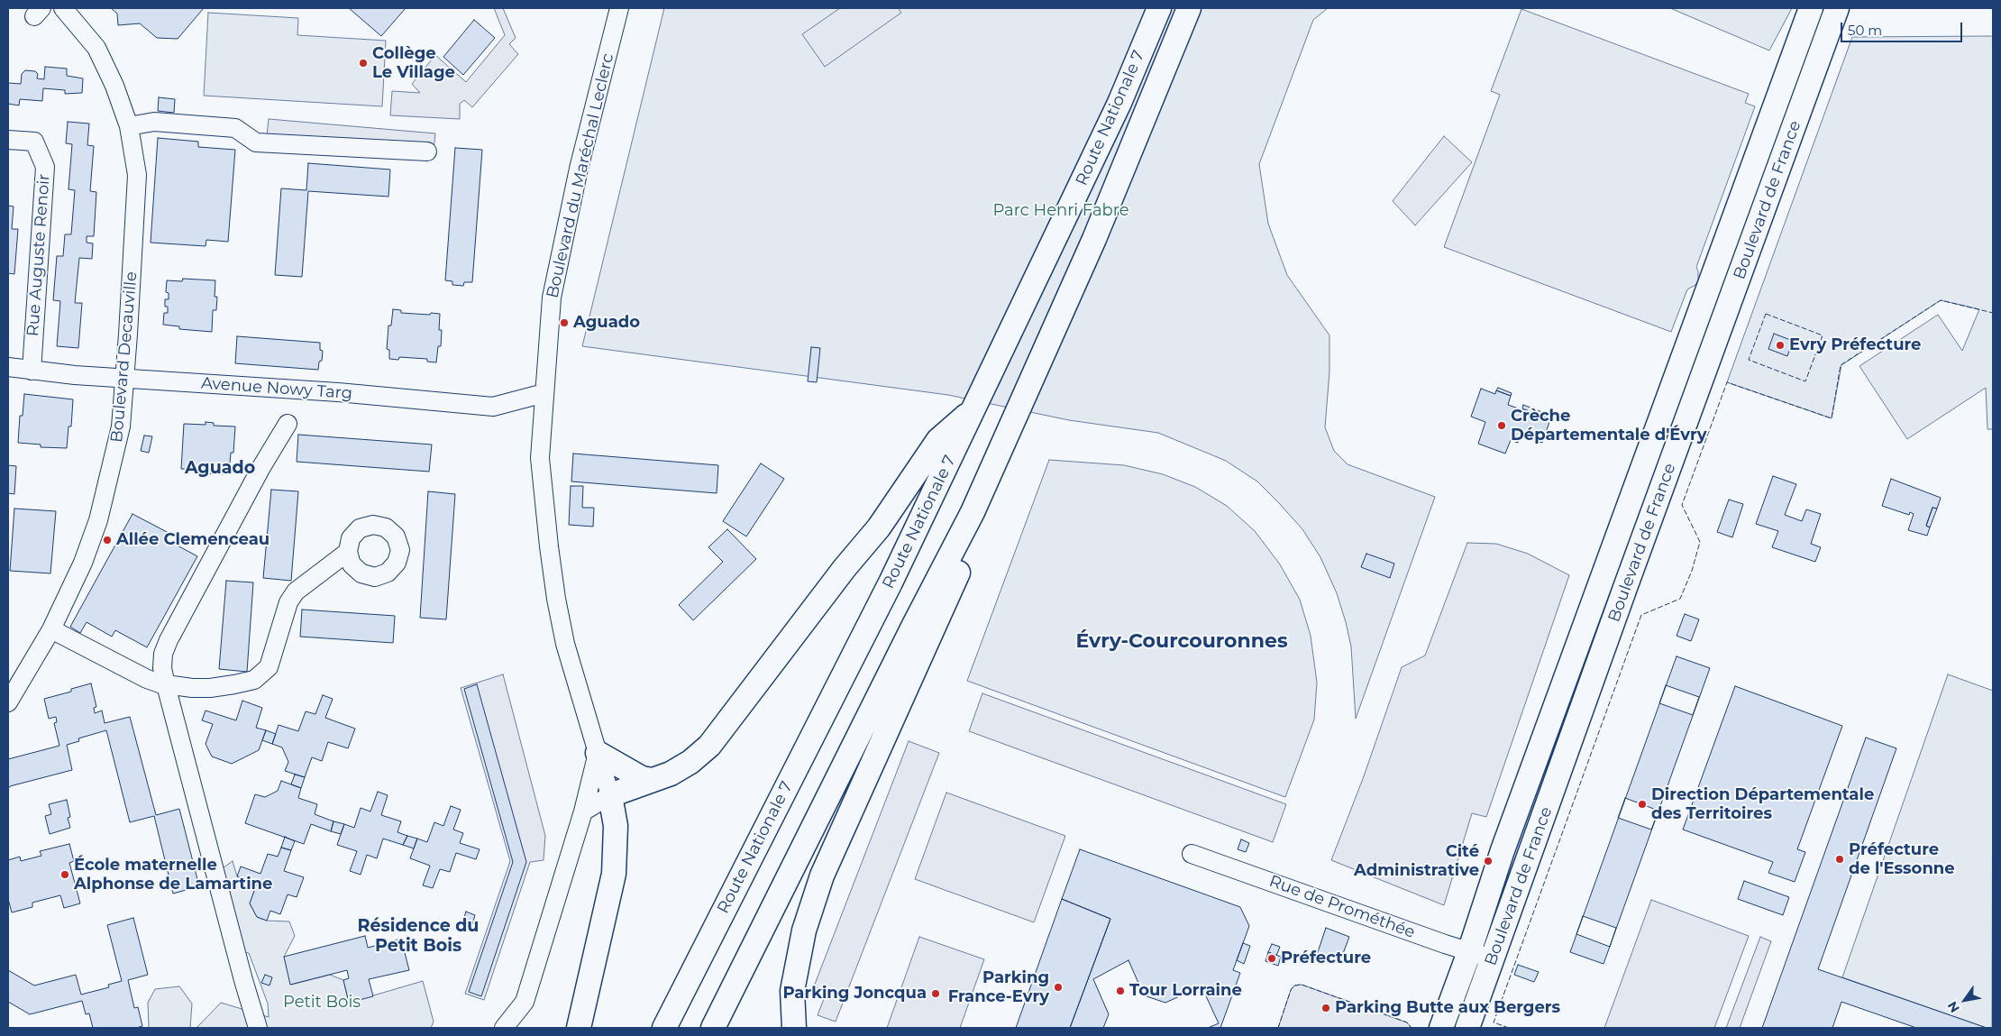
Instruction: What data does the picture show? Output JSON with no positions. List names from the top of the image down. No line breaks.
{"streets":{"main road":["Route Nationale 7","Boulevard de France"],"street":["Boulevard du Maréchal Leclerc","Rue Auguste Renoir","Boulevard Decauville","Avenue Nowy Targ","Rue de Prométhée"]},"crossings":[["Boulevard du Maréchal Leclerc","Avenue Nowy Targ"],["Boulevard de France","Rue de Prométhée"],["Rue Auguste Renoir","Avenue Nowy Targ"],["Boulevard Decauville","Avenue Nowy Targ"]],"districts":["Aguado","Évry-Courcouronnes","Résidence du Petit Bois"],"parks":["Parc Henri Fabre","Petit Bois"],"places":["Collège Le Village","Aguado","Evry Préfecture","Crèche Départementale d'Évry","Allée Clemenceau","Direction Départementale des Territoires","Préfecture de l'Essonne","Cité Administrative","École maternelle Alphonse de Lamartine","Préfecture","Parking France-Evry","Tour Lorraine","Parking Joncqua","Parking Butte aux Bergers"],"scale_bar":"50 m","north":"bottom left"}
